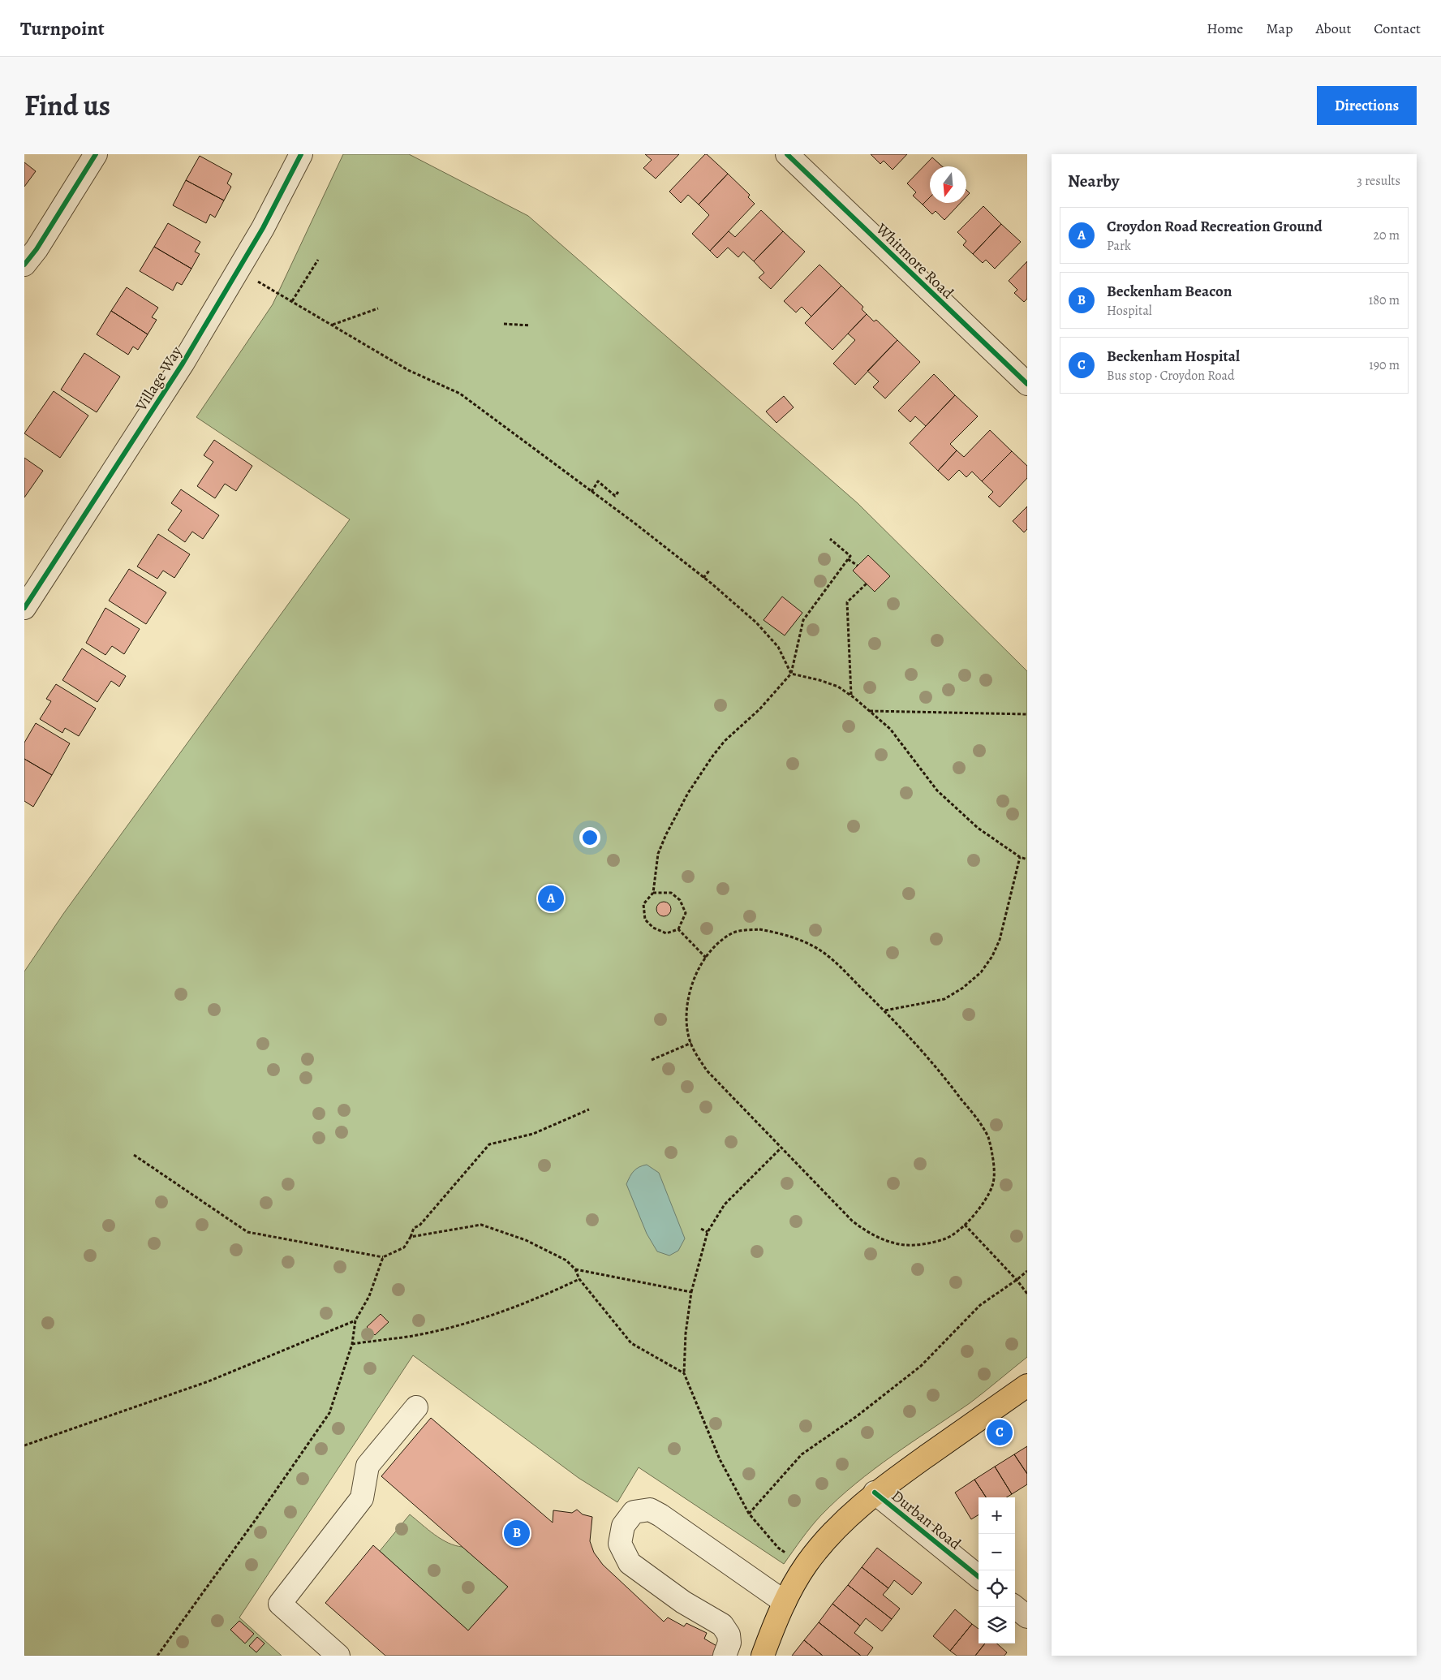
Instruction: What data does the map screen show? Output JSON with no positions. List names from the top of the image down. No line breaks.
{"streets":{"street":["Whitmore Road","Village Way","Durban Road"]},"north":"bottom","page":{"header":"Turnpoint","nav":["Home","Map","About","Contact"],"title":"Find us","buttons":"Directions","heading":["Nearby","3 results"],"list":[{"mark":"A","name":"Croydon Road Recreation Ground","note":"Park","value":"20 m"},{"mark":"B","name":"Beckenham Beacon","note":"Hospital","value":"180 m"},{"mark":"C","name":"Beckenham Hospital","note":"Bus stop · Croydon Road","value":"190 m"}],"pins":["A","C","B"],"map_buttons":["+","−"]}}
